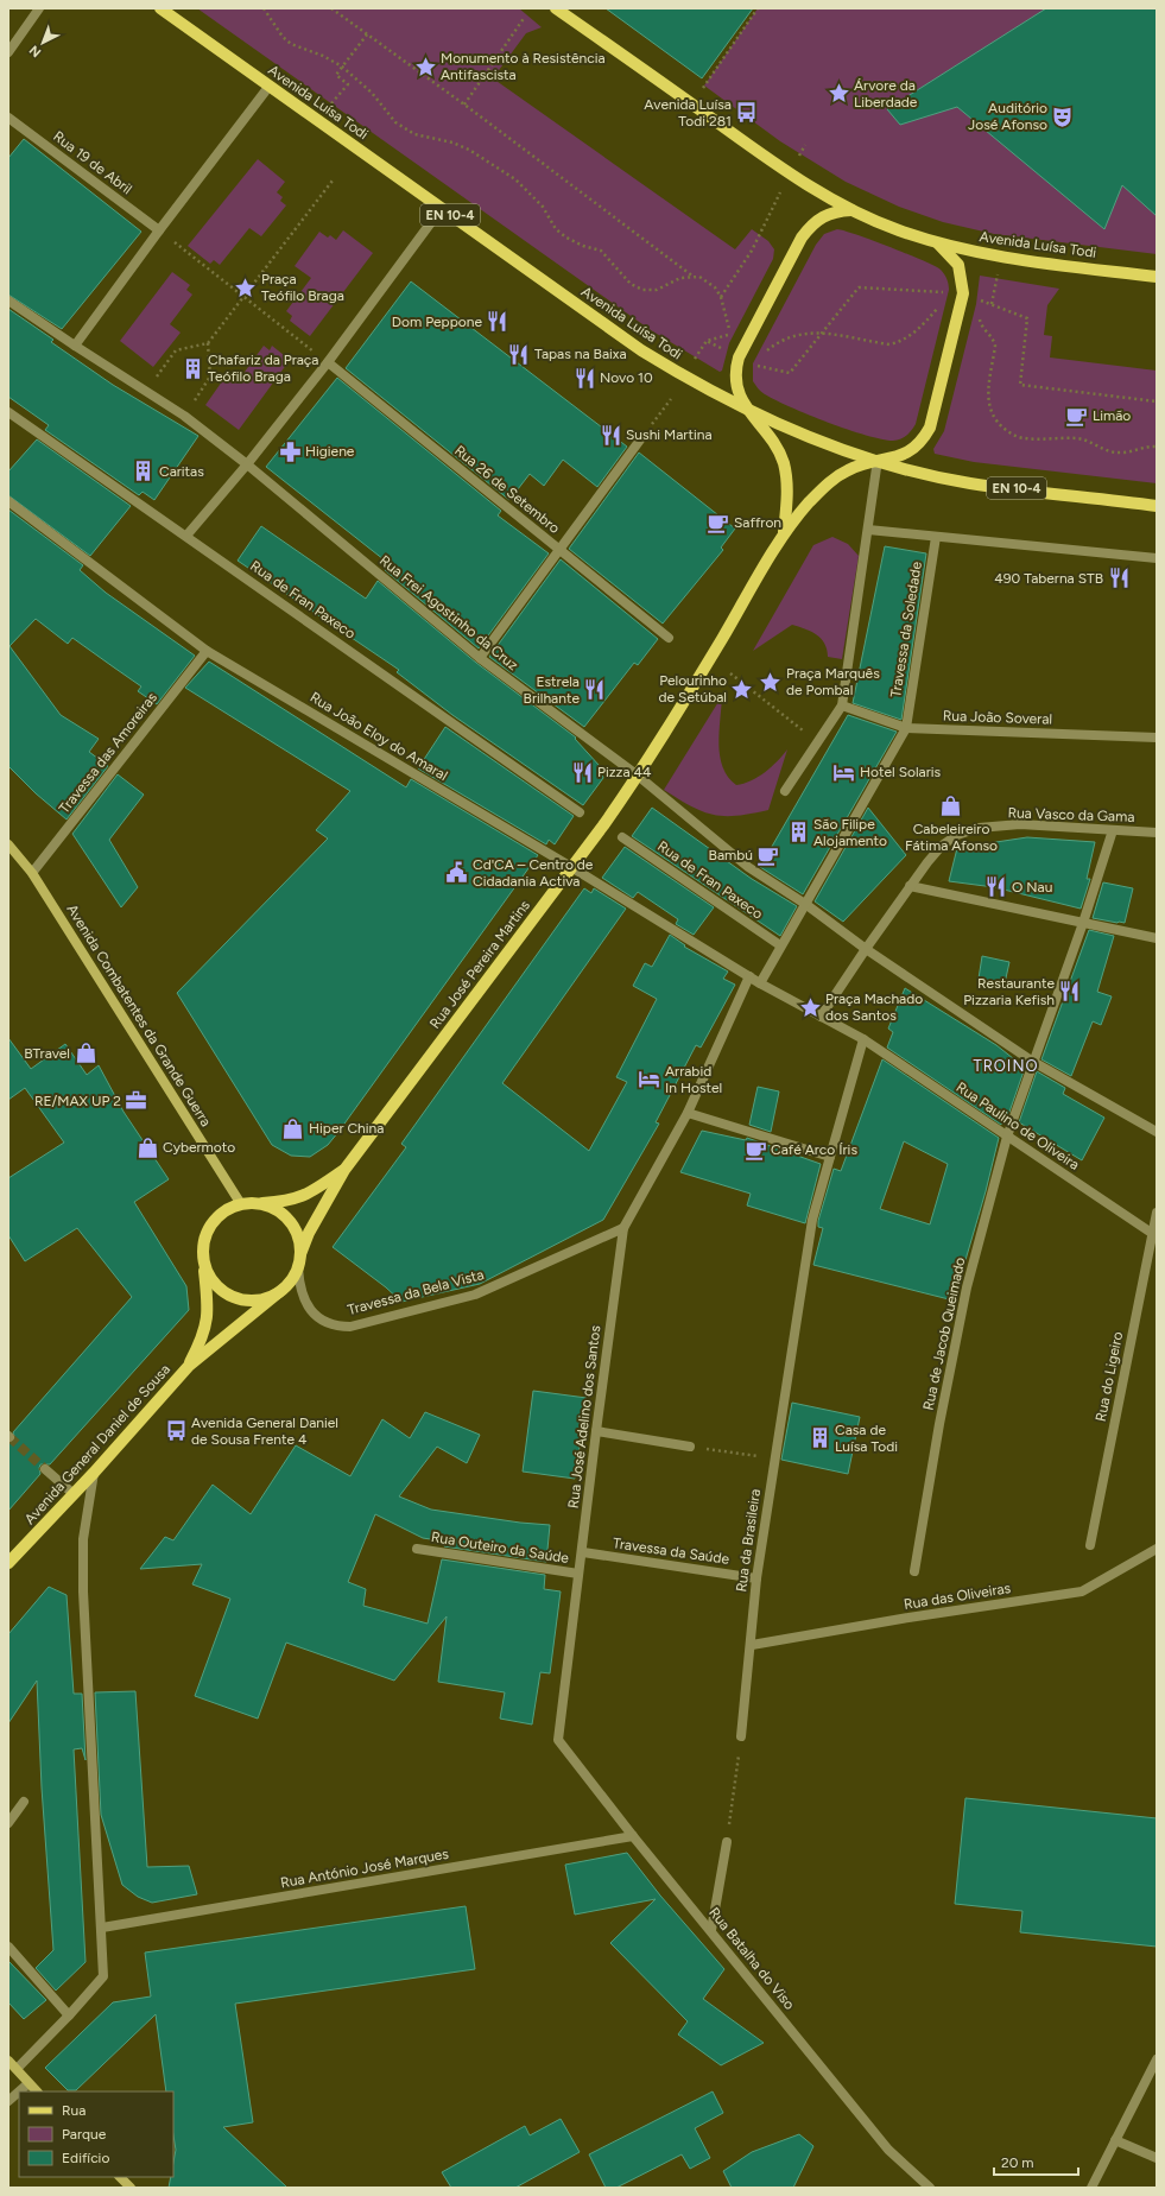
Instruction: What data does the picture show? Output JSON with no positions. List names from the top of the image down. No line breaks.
{"streets":{"main road":["Avenida Luísa Todi","EN 10-4","Rua José Pereira Martins","Avenida Combatentes da Grande Guerra","Avenida General Daniel de Sousa"],"street":["Rua 19 de Abril","Rua 26 de Setembro","Rua de Fran Paxeco","Rua Frei Agostinho da Cruz","Travessa da Soledade","Rua João Soveral","Rua João Eloy do Amaral","Travessa das Amoreiras","Rua Vasco da Gama","Rua Paulino de Oliveira","Travessa da Bela Vista","Rua de Jacob Queimado","Rua do Ligeiro","Rua José Adelino dos Santos","Rua da Brasileira","Rua Outeiro da Saúde","Travessa da Saúde","Rua das Oliveiras","Rua António José Marques","Rua Batalha do Viso"]},"crossings":[["Rua Frei Agostinho da Cruz","Rua José Pereira Martins"],["Travessa da Soledade","Rua João Soveral"],["Rua João Eloy do Amaral","Travessa das Amoreiras"],["Rua João Eloy do Amaral","Rua José Pereira Martins"],["Travessa das Amoreiras","Avenida Combatentes da Grande Guerra"],["Rua José Pereira Martins","Avenida Combatentes da Grande Guerra"],["Rua José Pereira Martins","Travessa da Bela Vista"],["Rua José Pereira Martins","Avenida General Daniel de Sousa"],["Avenida Combatentes da Grande Guerra","Travessa da Bela Vista"],["Avenida Combatentes da Grande Guerra","Avenida General Daniel de Sousa"],["Rua Paulino de Oliveira","Rua de Jacob Queimado"],["Rua Paulino de Oliveira","Rua do Ligeiro"],["Travessa da Bela Vista","Rua José Adelino dos Santos"],["Travessa da Bela Vista","Avenida General Daniel de Sousa"],["Rua José Adelino dos Santos","Rua Outeiro da Saúde"],["Rua José Adelino dos Santos","Travessa da Saúde"],["Rua José Adelino dos Santos","Rua Batalha do Viso"],["Rua da Brasileira","Travessa da Saúde"],["Rua da Brasileira","Rua das Oliveiras"],["Rua António José Marques","Rua Batalha do Viso"]],"districts":["TROINO"],"places":{"place":["Monumento à Resistência Antifascista","Árvore da Liberdade","Praça Teófilo Braga","Praça Marquês de Pombal","Pelourinho de Setúbal","Praça Machado dos Santos"],"bus stop":["Avenida Luísa Todi 281","Avenida General Daniel de Sousa Frente 4"],"theatre":["Auditório José Afonso"],"restaurant":["Dom Peppone","Tapas na Baixa","Novo 10","Sushi Martina","490 Taberna STB","Estrela Brilhante","Pizza 44","O Nau","Restaurante Pizzaria Kefish"],"building":["Chafariz da Praça Teófilo Braga","Caritas","São Filipe Alojamento","Casa de Luísa Todi"],"cafe":["Limão","Saffron","Bambú","Café Arco Íris"],"pharmacy":["Higiene"],"hotel":["Hotel Solaris","Arrabid In Hostel"],"shop":["Cabeleireiro Fátima Afonso","BTravel","Hiper China","Cybermoto"],"public building":["Cd'CA – Centro de Cidadania Activa"],"office":["RE/MAX UP 2"]},"legend":["Rua","Parque","Edifício"],"scale_bar":"20 m","north":"bottom left"}
